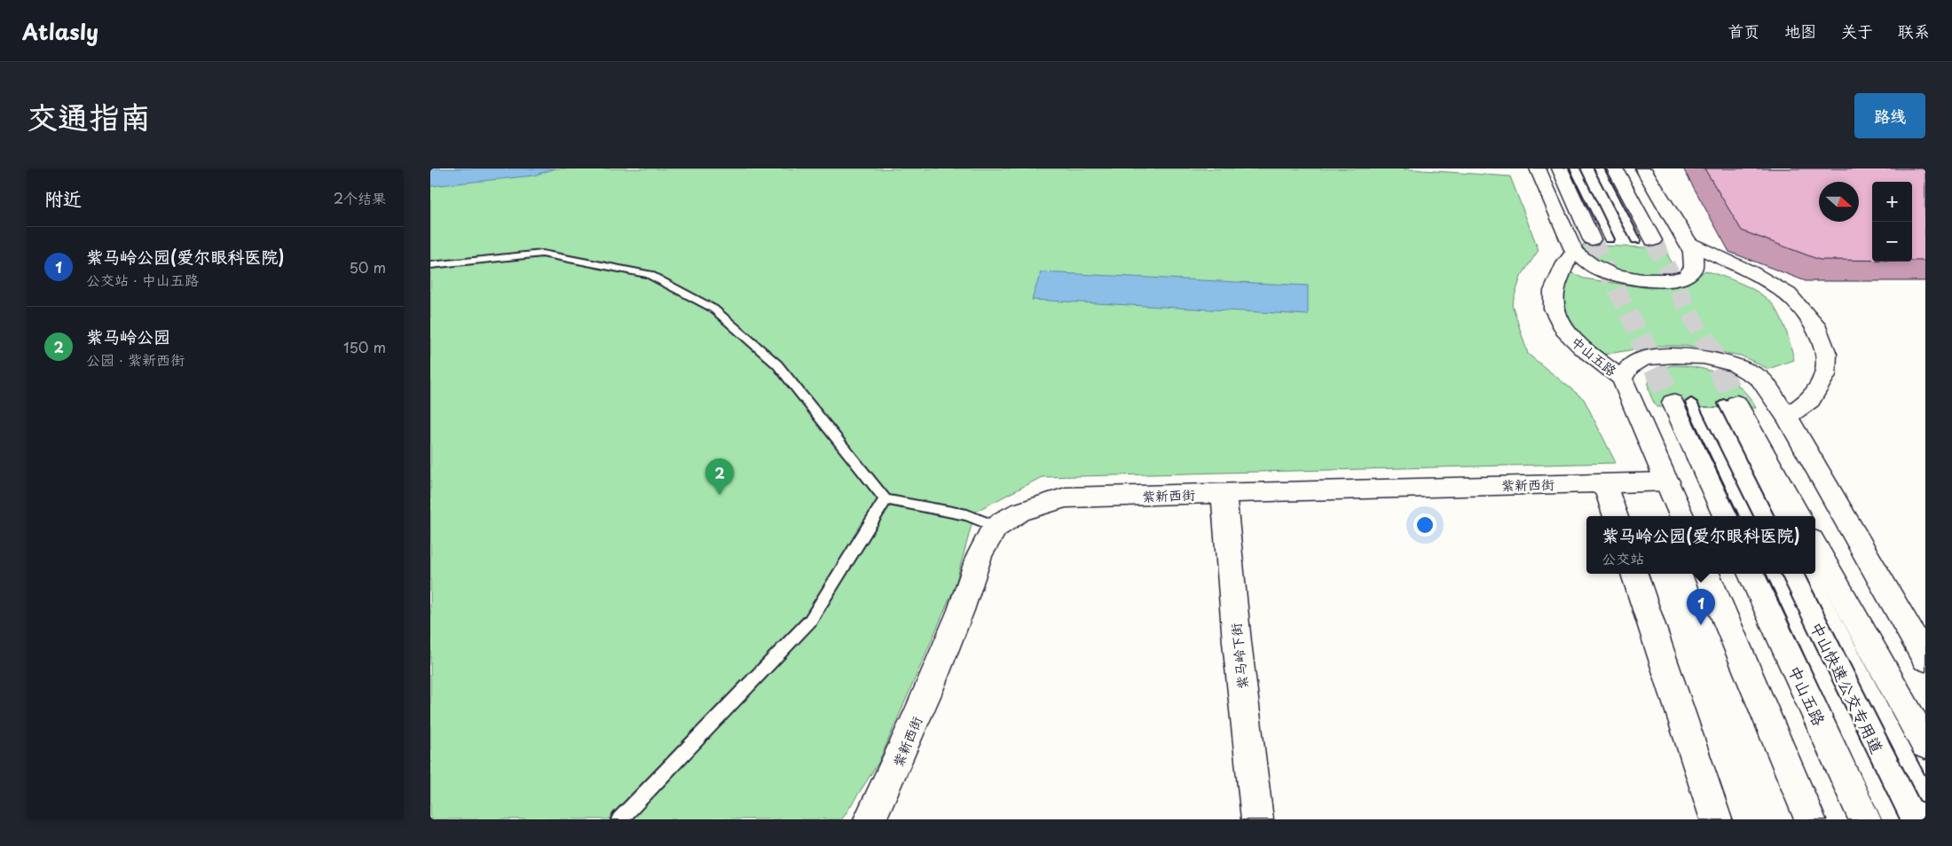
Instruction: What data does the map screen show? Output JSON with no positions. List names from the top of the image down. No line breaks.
{"streets":{"main road":["中山五路","紫新西街","紫马岭下街"],"lane":["中山快速公交专用道"]},"crossings":[["中山五路","紫新西街"],["紫新西街","紫马岭下街"]],"north":"right","page":{"header":"Atlasly","nav":["首页","地图","关于","联系"],"title":"交通指南","buttons":"路线","heading":["附近","2个结果"],"map_buttons":["+","−"],"list":[{"mark":"1","name":"紫马岭公园(爱尔眼科医院)","note":"公交站 · 中山五路","value":"50 m"},{"mark":"2","name":"紫马岭公园","note":"公园 · 紫新西街","value":"150 m"}],"pins":["2","1"],"popup":["紫马岭公园(爱尔眼科医院)","公交站"]}}
